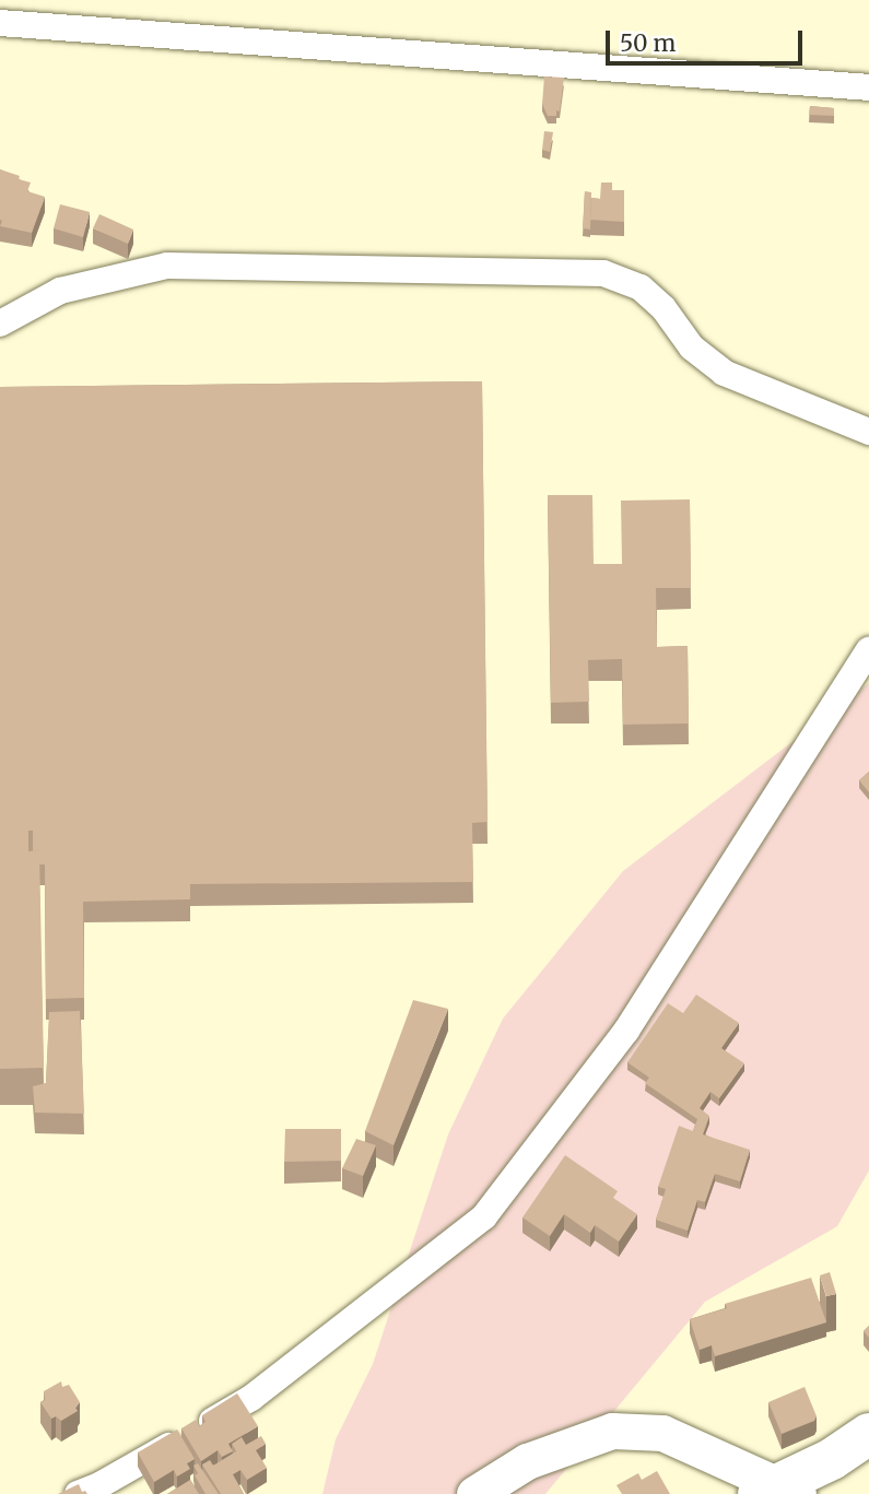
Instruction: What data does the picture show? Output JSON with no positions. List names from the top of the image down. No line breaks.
{"scale_bar":"50 m"}
